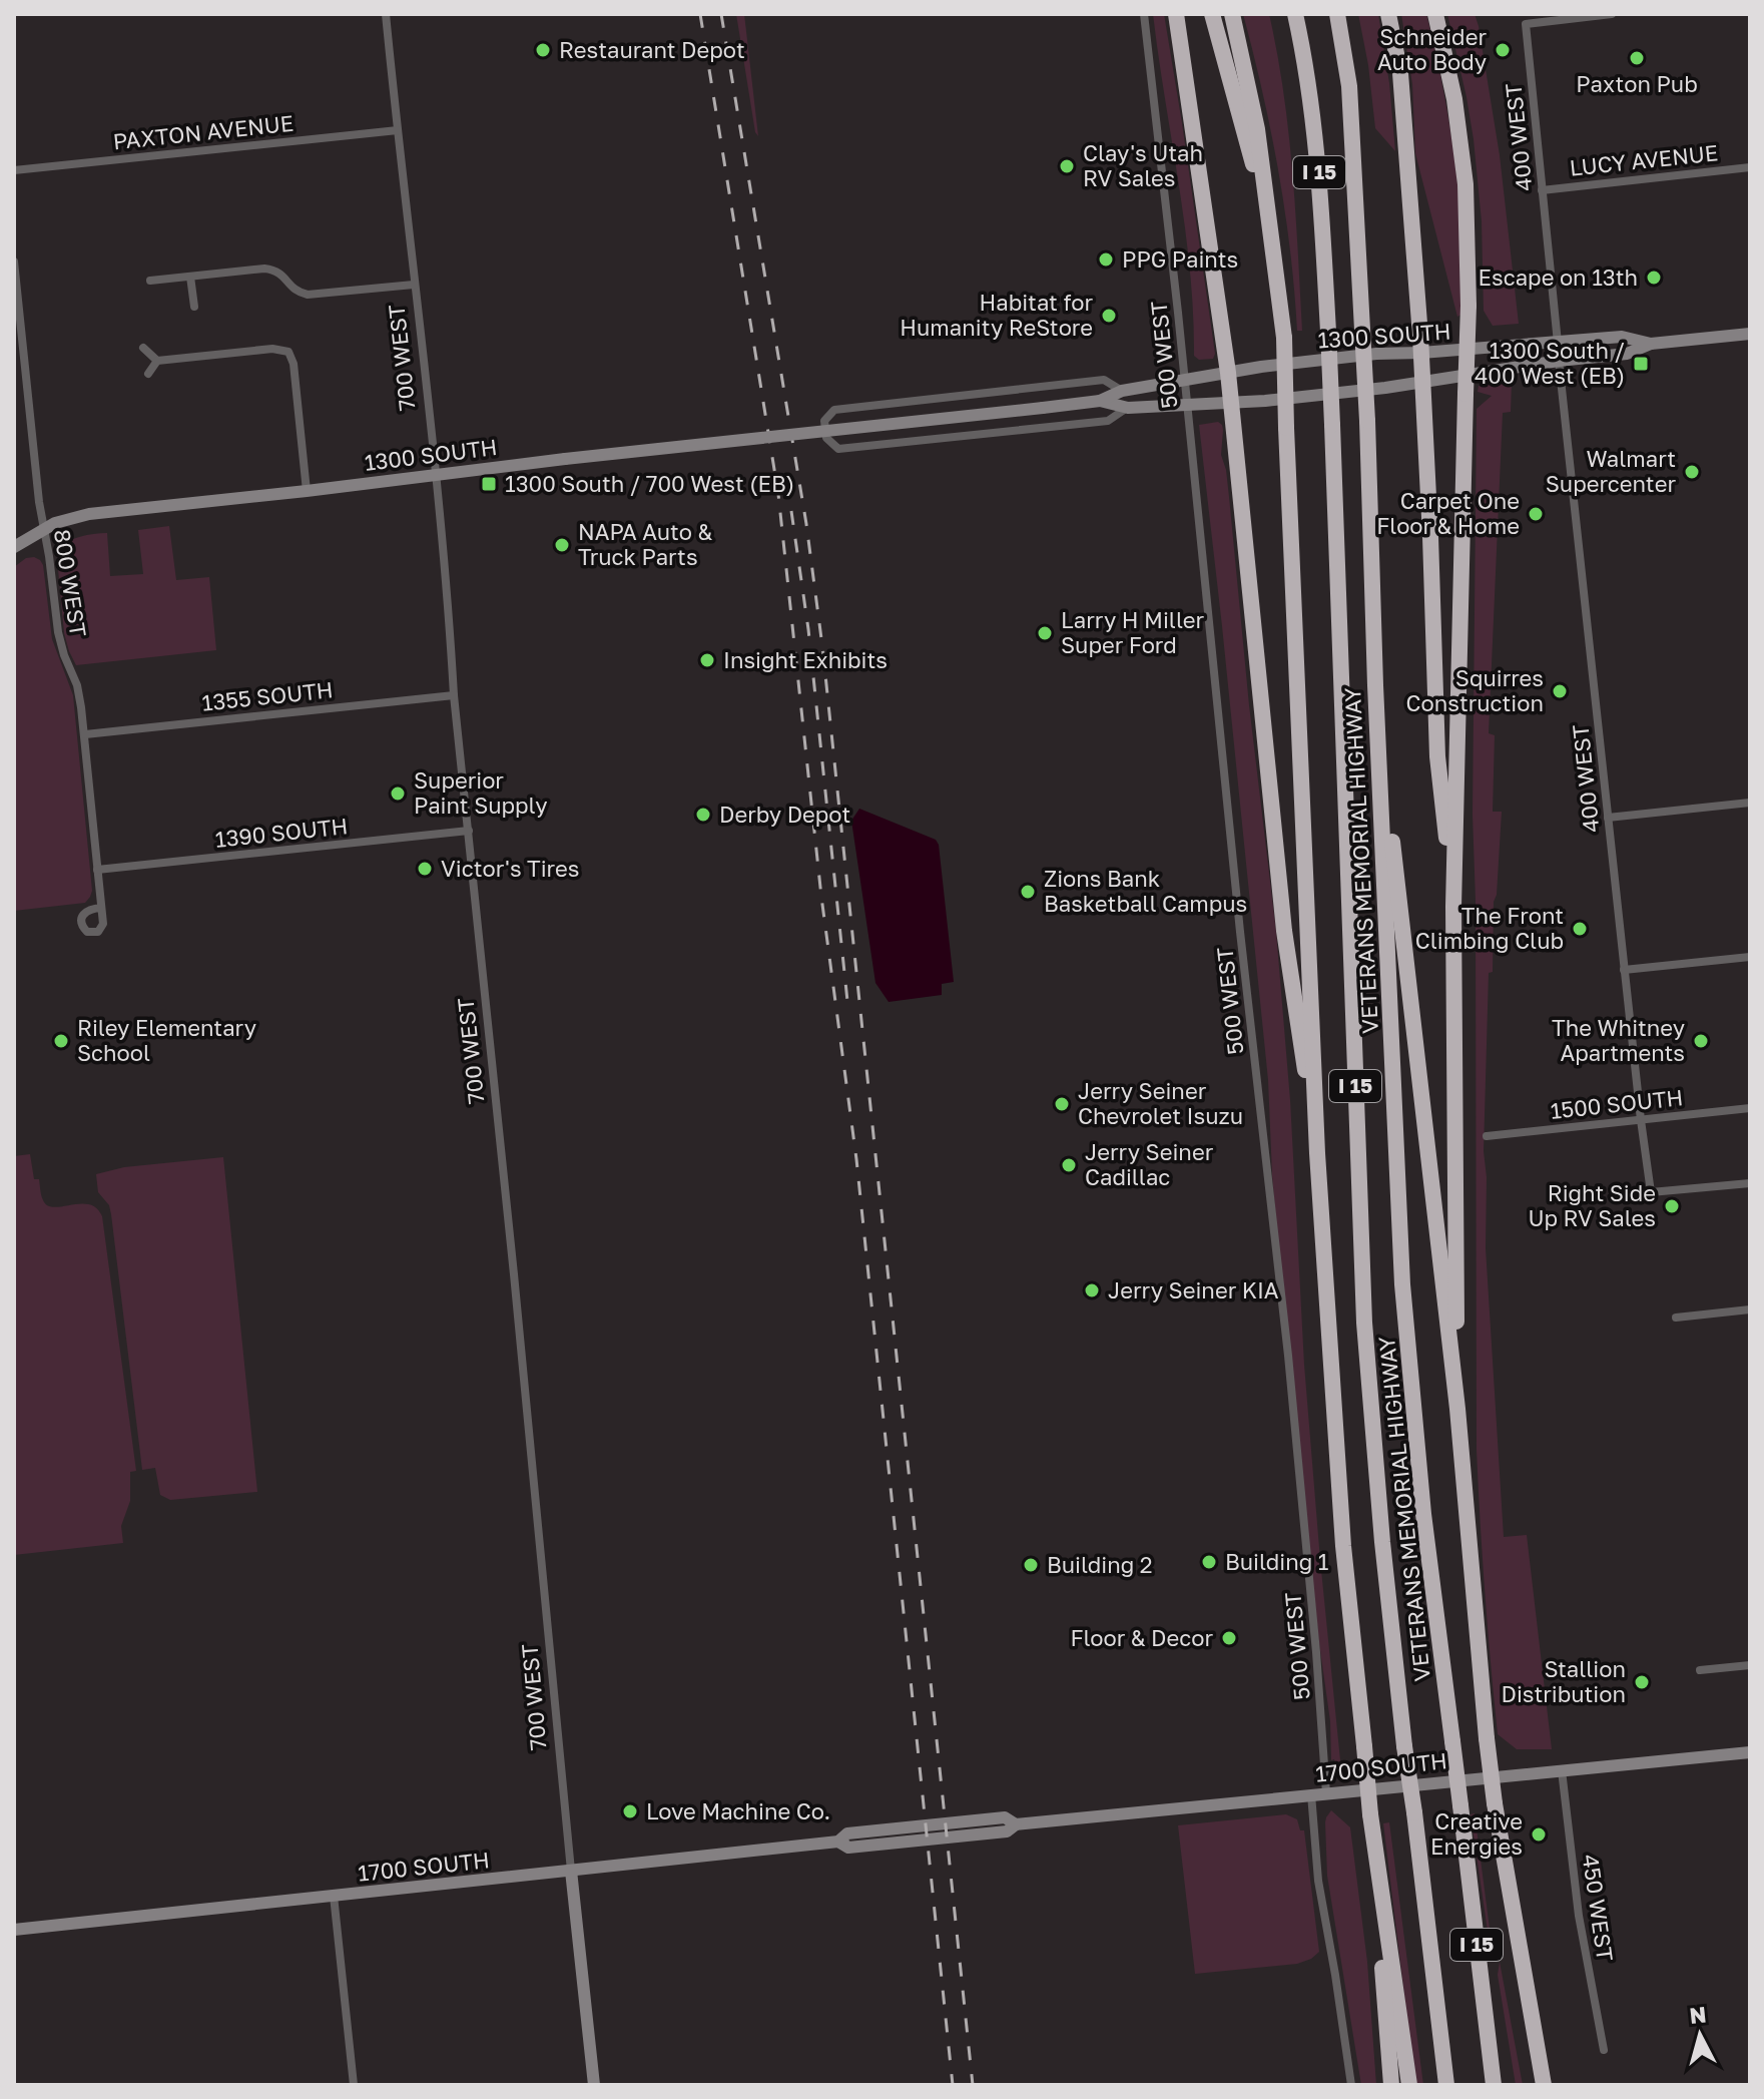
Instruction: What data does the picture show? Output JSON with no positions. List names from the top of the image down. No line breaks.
{"streets":{"highway":["I 15","VETERANS MEMORIAL HIGHWAY"],"main road":["1300 SOUTH","700 WEST","1700 SOUTH"],"street":["PAXTON AVENUE","400 WEST","LUCY AVENUE","500 WEST","800 WEST","1355 SOUTH","1390 SOUTH","1500 SOUTH","450 WEST"]},"crossings":[["PAXTON AVENUE","700 WEST"],["400 WEST","LUCY AVENUE"],["400 WEST","1300 SOUTH"],["400 WEST","1500 SOUTH"],["1300 SOUTH","500 WEST"],["1300 SOUTH","700 WEST"],["1300 SOUTH","800 WEST"],["500 WEST","1700 SOUTH"],["700 WEST","1355 SOUTH"],["700 WEST","1390 SOUTH"],["700 WEST","1700 SOUTH"],["800 WEST","1355 SOUTH"],["800 WEST","1390 SOUTH"],["1700 SOUTH","450 WEST"]],"places":{"other":["Restaurant Depot","Schneider Auto Body","Paxton Pub","Clay's Utah RV Sales","PPG Paints","Escape on 13th","Habitat for Humanity ReStore","Walmart Supercenter","Carpet One Floor & Home","NAPA Auto & Truck Parts","Larry H Miller Super Ford","Insight Exhibits","Squirres Construction","Superior Paint Supply","Derby Depot","Victor's Tires","Zions Bank Basketball Campus","The Front Climbing Club","Riley Elementary School","The Whitney Apartments","Jerry Seiner Chevrolet Isuzu","Jerry Seiner Cadillac","Right Side Up RV Sales","Jerry Seiner KIA","Building 1","Building 2","Floor & Decor","Stallion Distribution","Love Machine Co.","Creative Energies"],"transit":["1300 South / 400 West (EB)","1300 South / 700 West (EB)"]},"north":"top"}
